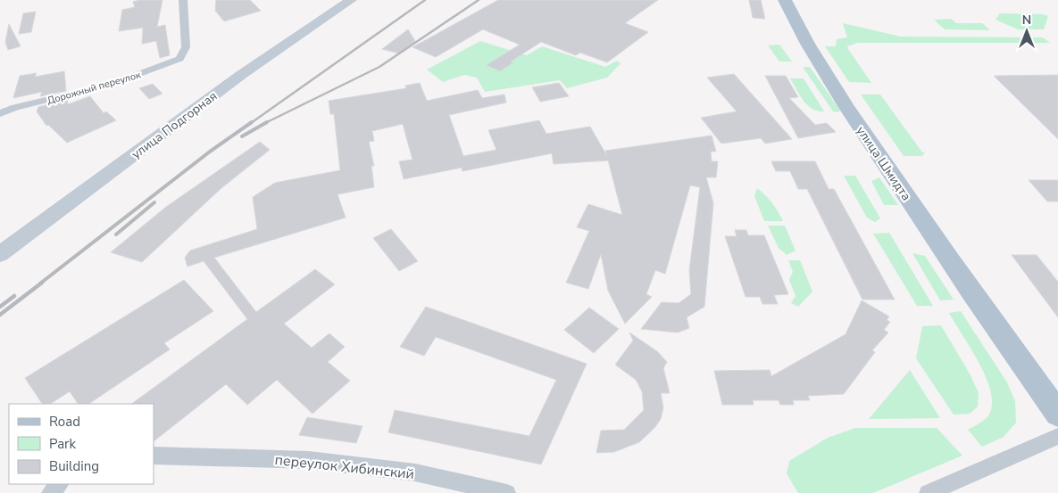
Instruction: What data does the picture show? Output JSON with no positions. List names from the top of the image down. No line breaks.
{"streets":{"main road":["улица Подгорная","улица Шмидта"],"street":["Дорожный переулок","переулок Хибинский"]},"legend":["Road","Park","Building"],"north":"top"}
